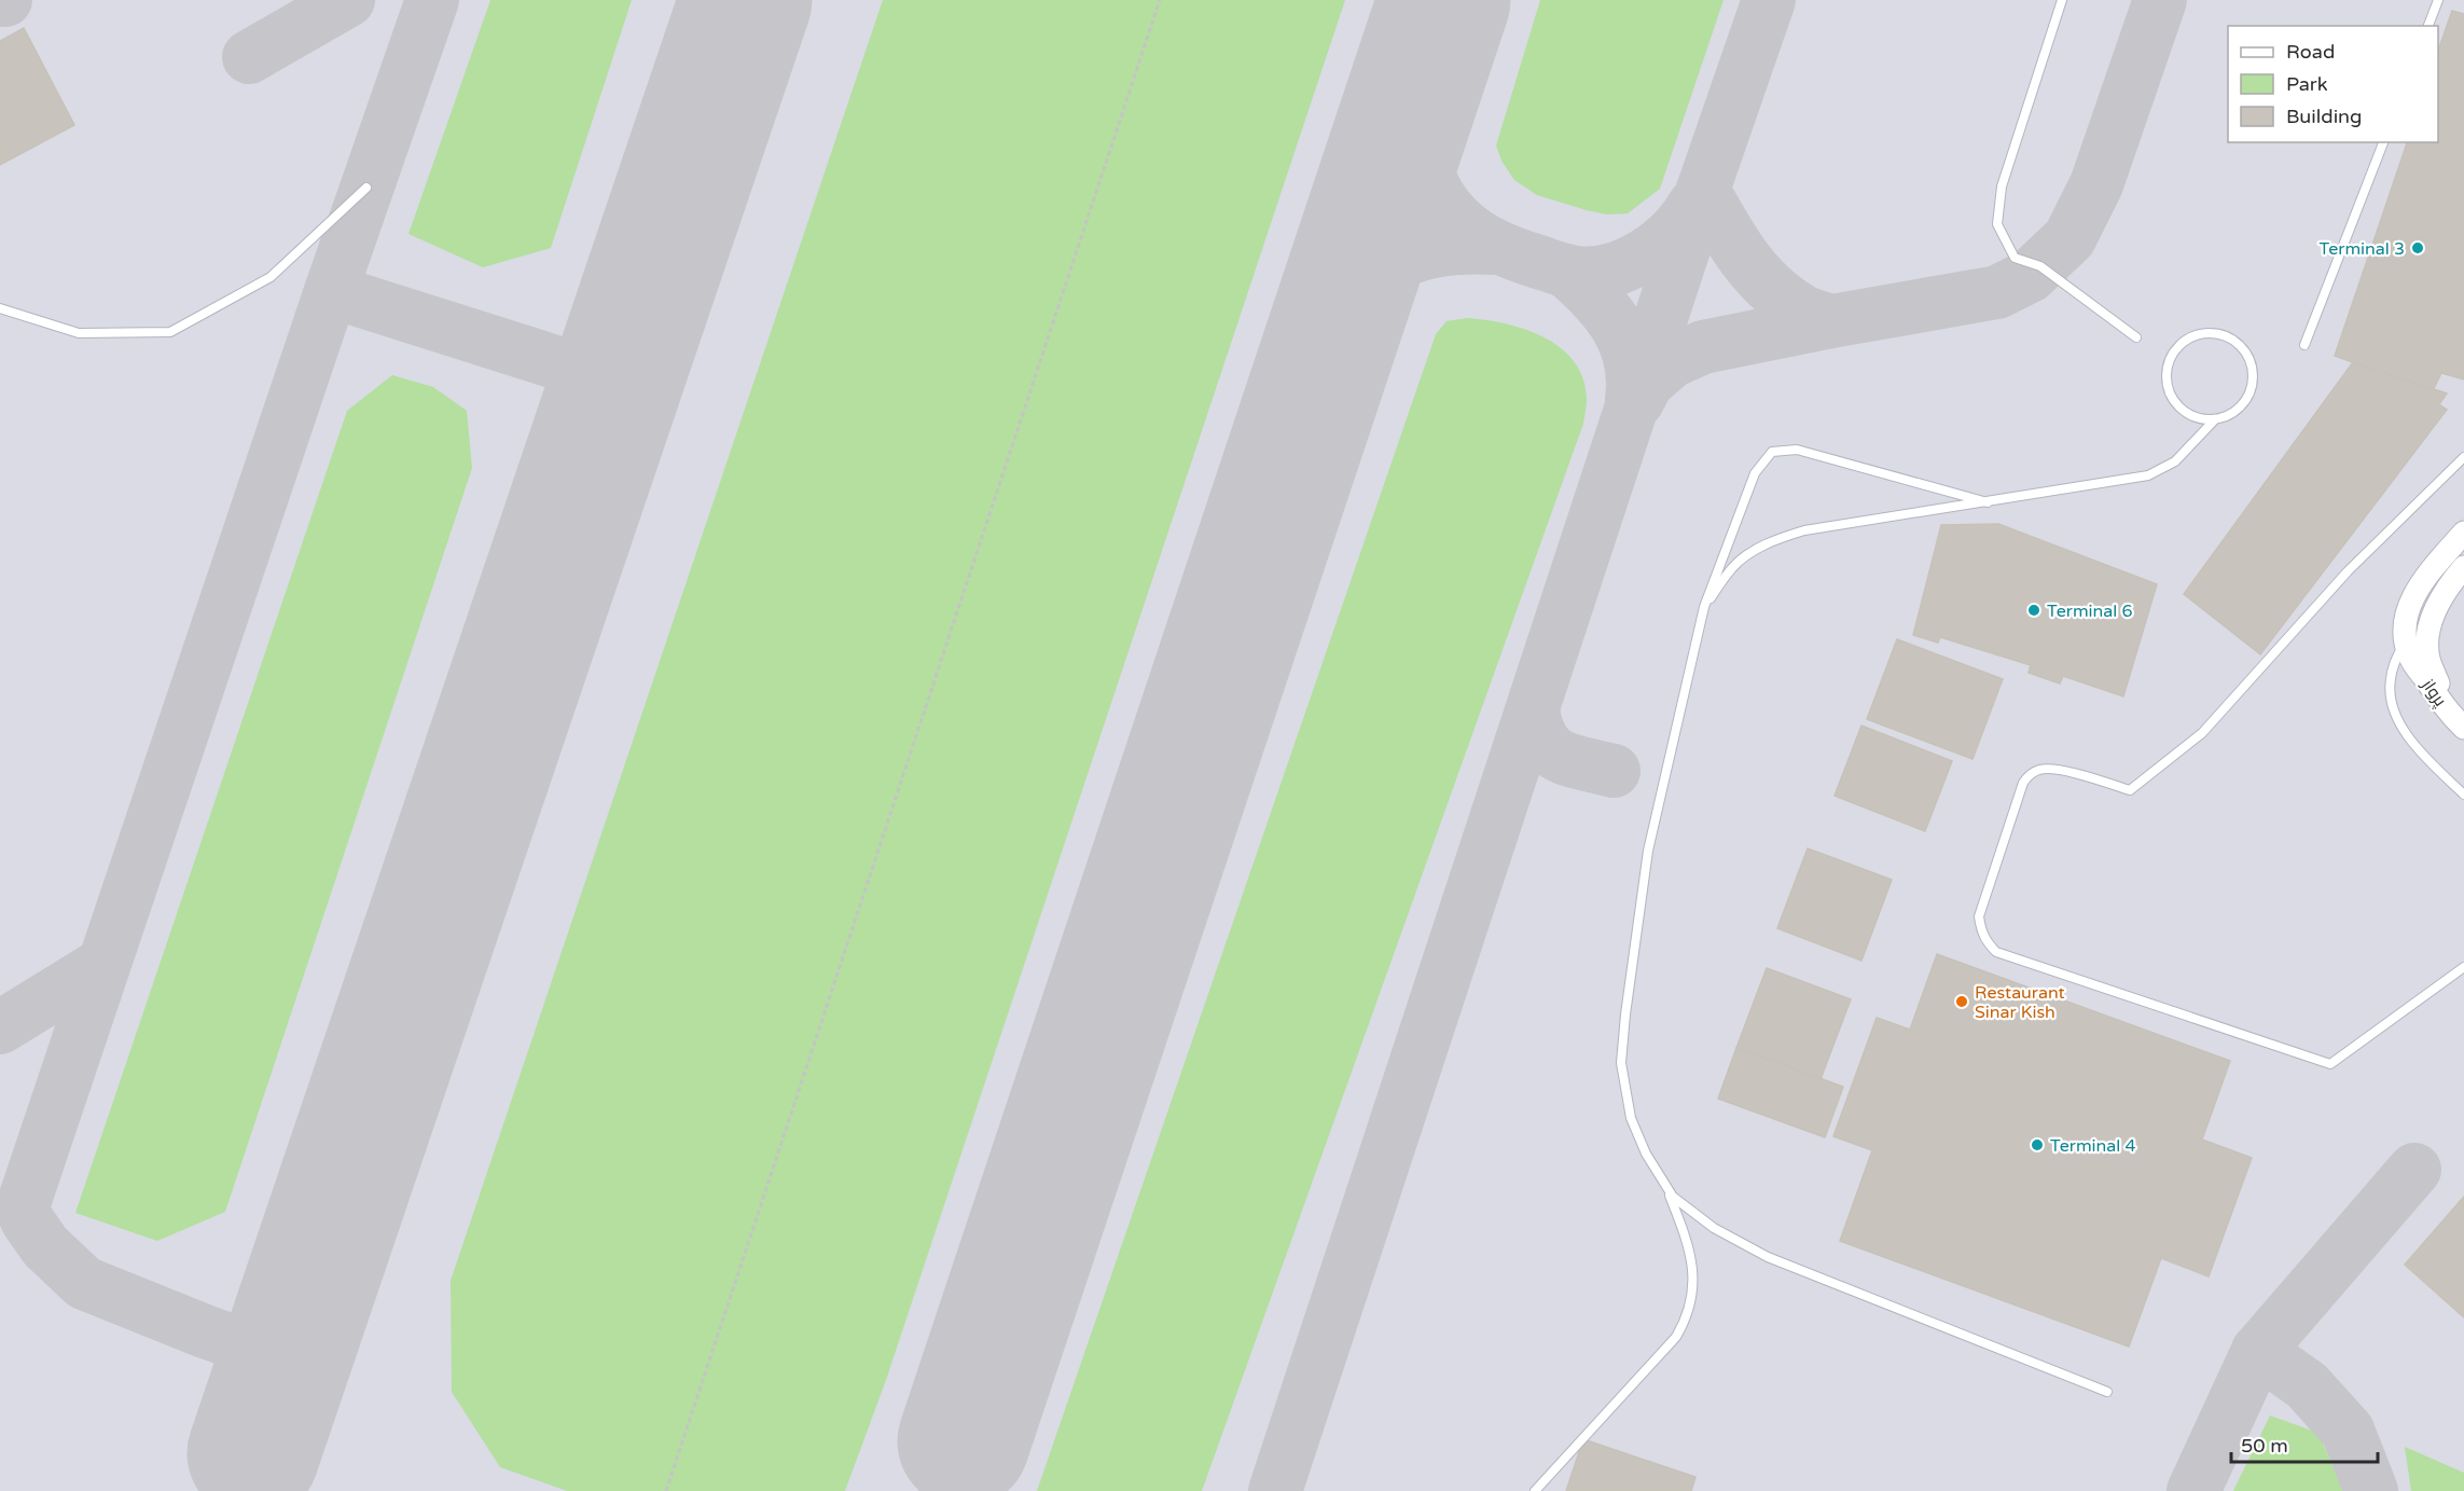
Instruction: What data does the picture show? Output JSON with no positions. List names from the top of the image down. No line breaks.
{"streets":{"main road":["پرواز"]},"places":["Terminal 3","Terminal 6","Restaurant Sinar Kish","Terminal 4"],"legend":["Road","Park","Building"],"scale_bar":"50 m"}
